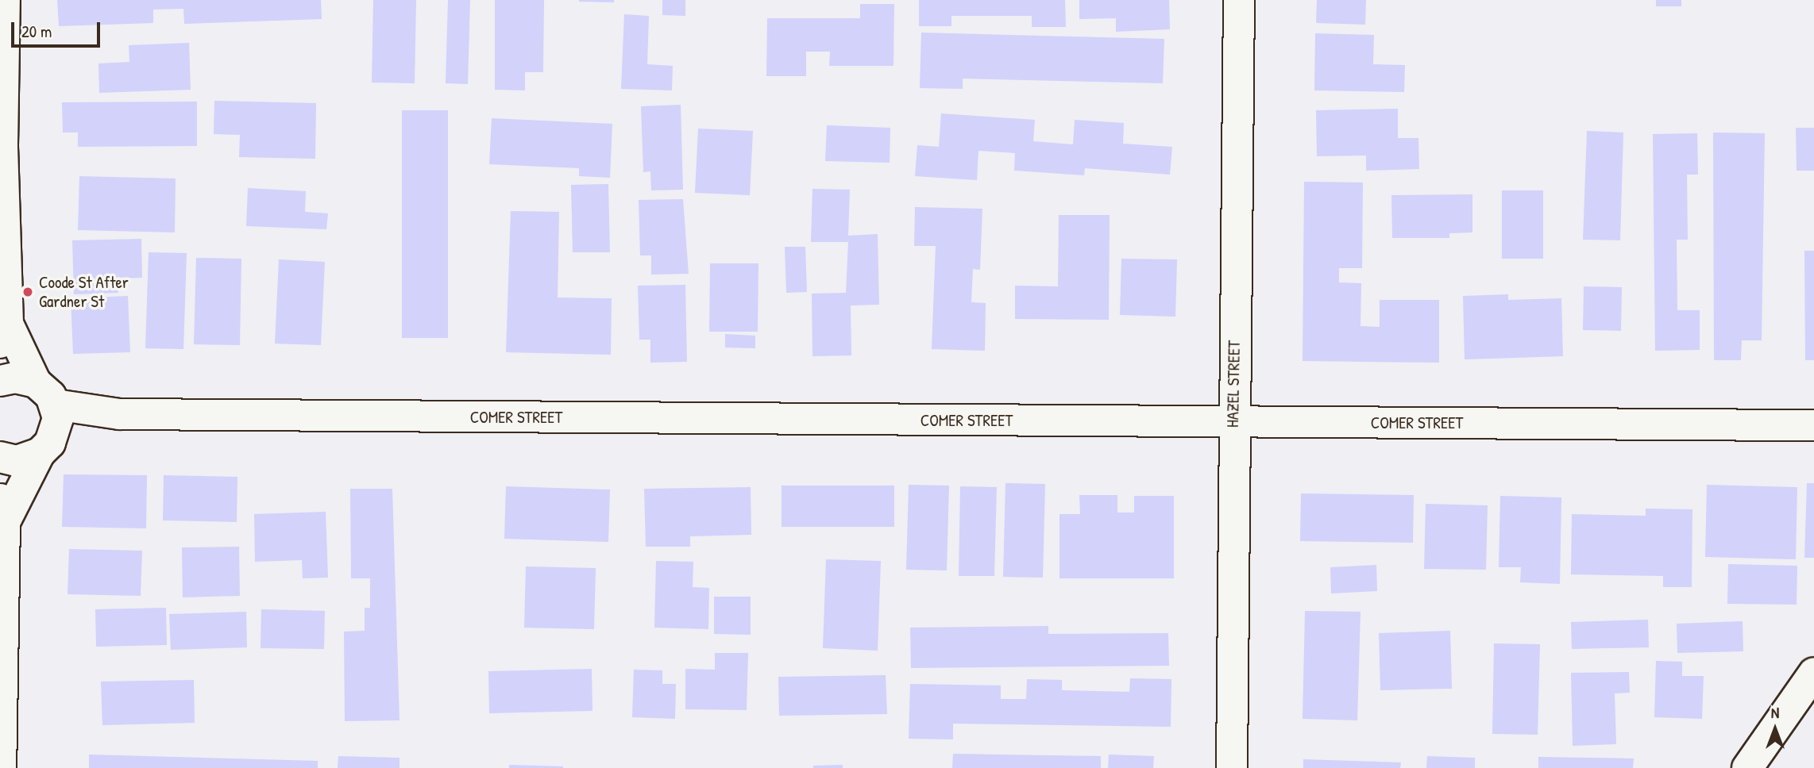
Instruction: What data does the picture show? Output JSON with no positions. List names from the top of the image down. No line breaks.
{"streets":{"street":["HAZEL STREET","COMER STREET"]},"crossings":[["HAZEL STREET","COMER STREET"]],"places":["Coode St After Gardner St"],"scale_bar":"20 m","north":"top"}
